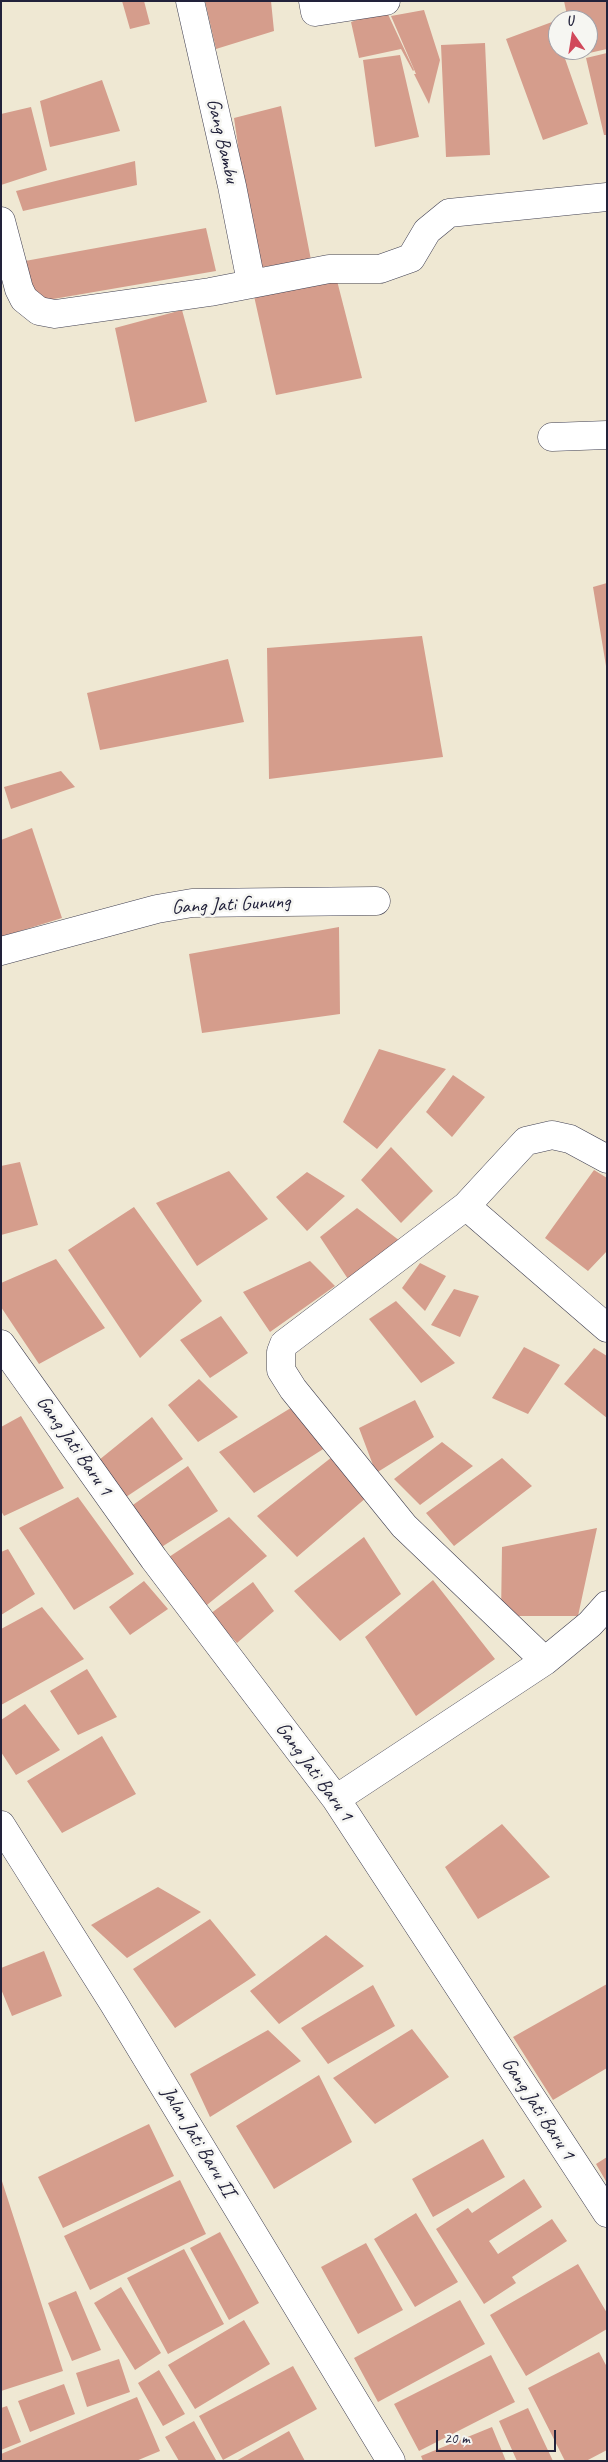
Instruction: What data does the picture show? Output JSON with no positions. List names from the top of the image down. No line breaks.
{"streets":{"street":["Gang Bambu","Gang Jati Gunung","Gang Jati Baru 1","Jalan Jati Baru II"]},"scale_bar":"20 m","north":"top"}
